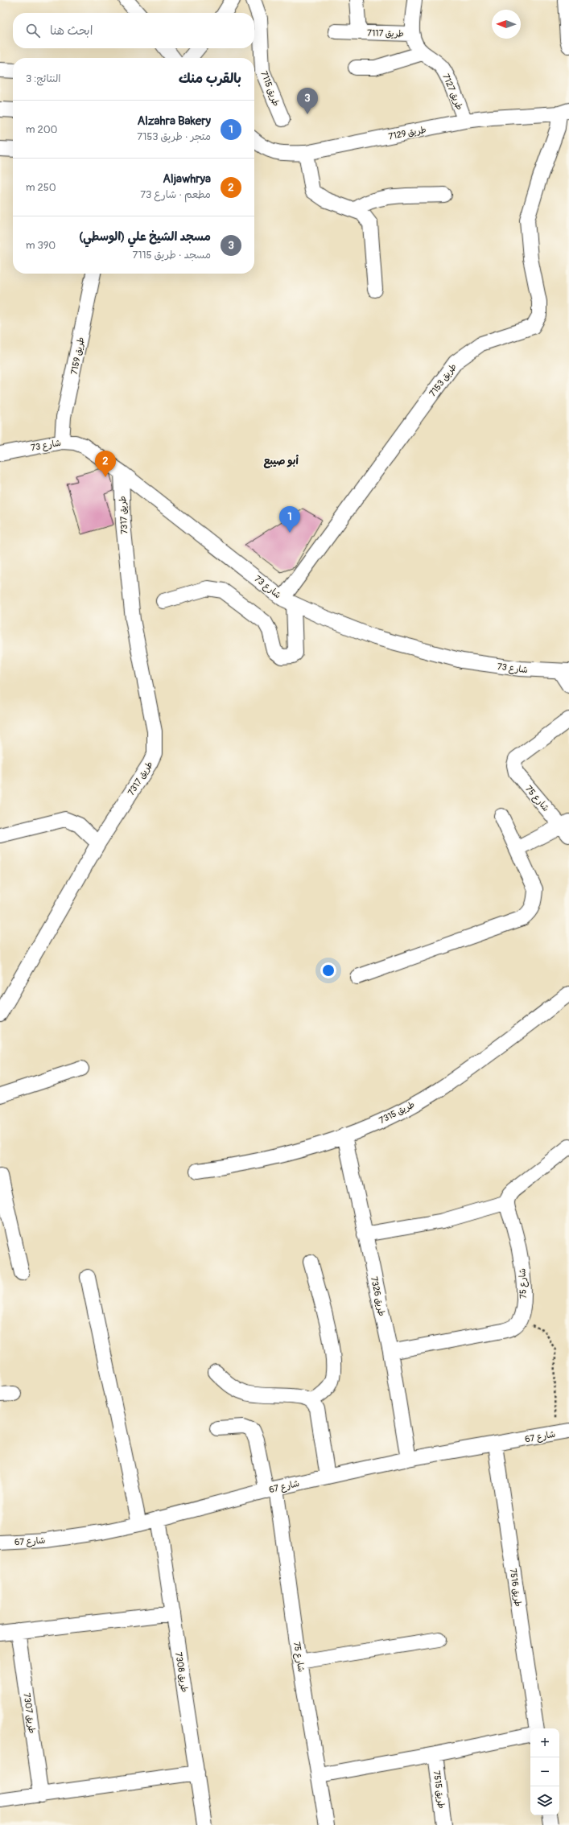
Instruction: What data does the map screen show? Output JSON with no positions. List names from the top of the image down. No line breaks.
{"streets":{"street":["طريق 7117","طريق 7115","طريق 7127","طريق 7129","طريق 7159","طريق 7153","شارع 73","طريق 7317","شارع 75","طريق 7315","طريق 7326","شارع 67","طريق 7516","طريق 7308","طريق 7307","طريق 7515"]},"crossings":[["طريق 7117","طريق 7127"],["طريق 7127","طريق 7129"],["طريق 7129","طريق 7153"],["طريق 7159","شارع 73"],["طريق 7153","شارع 73"],["شارع 73","طريق 7317"],["شارع 75","شارع 67"],["طريق 7315","طريق 7326"],["طريق 7326","شارع 67"],["شارع 67","طريق 7516"],["شارع 67","طريق 7308"]],"districts":["أبو صيبع"],"north":"left","page":{"search":"ابحث هنا","heading":["بالقرب منك","النتائج: 3"],"pins":["3","2","1"],"list":[{"mark":"1","name":"Alzahra Bakery","note":"متجر · طريق 7153","value":"200 m"},{"mark":"2","name":"Aljawhrya","note":"مطعم · شارع 73","value":"250 m"},{"mark":"3","name":"مسجد الشيخ علي (الوسطي)","note":"مسجد · طريق 7115","value":"390 m"}],"map_buttons":["+","−"]}}
